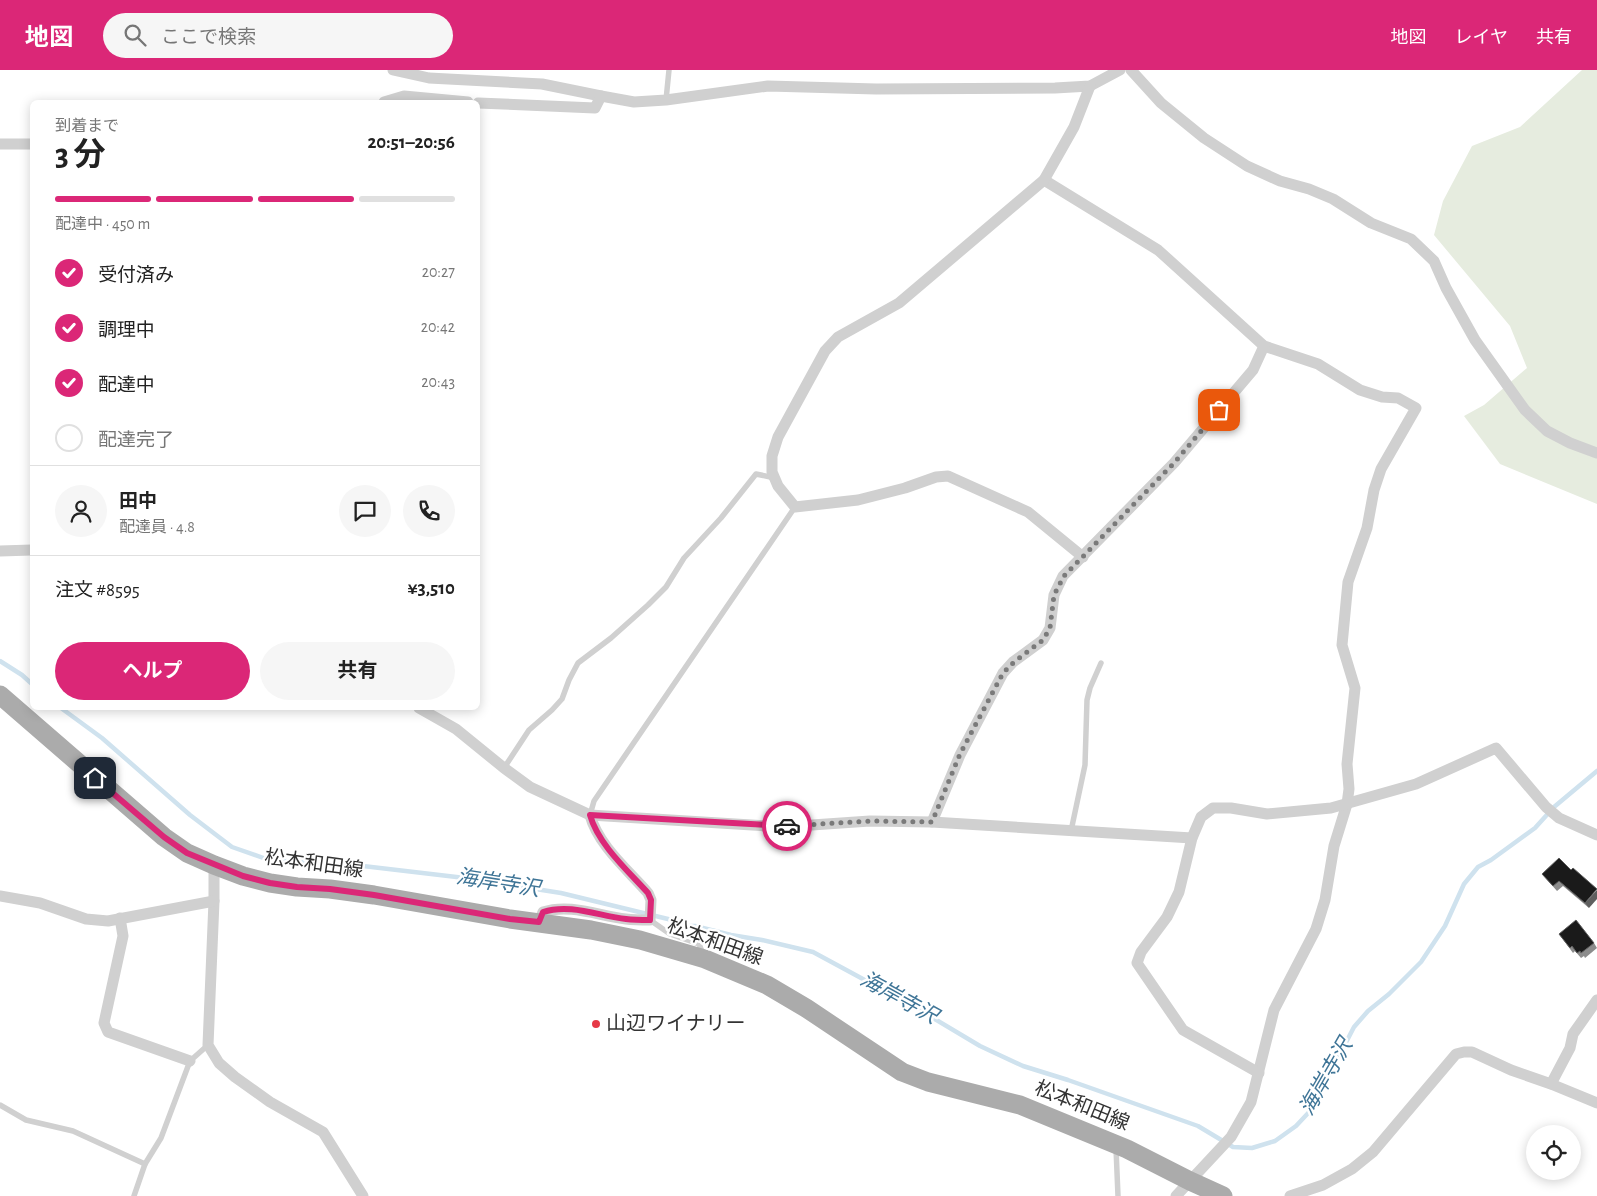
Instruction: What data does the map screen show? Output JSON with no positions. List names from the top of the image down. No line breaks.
{"streets":{"main road":["松本和田線"]},"water":["海岸寺沢"],"places":["山辺ワイナリー"],"page":{"header":"地図","search":"ここで検索","nav":["地図","レイヤ","共有"],"heading":["3 分","到着まで","20:51–20:56"],"panel":["田中","配達員 · 4.8","注文 #8595","¥3,510"],"bar":"配達中 · 450 m","list":[["受付済み","20:27"],["調理中","20:42"],["配達中","20:43"],"配達完了"],"buttons":["ヘルプ","共有"]}}
